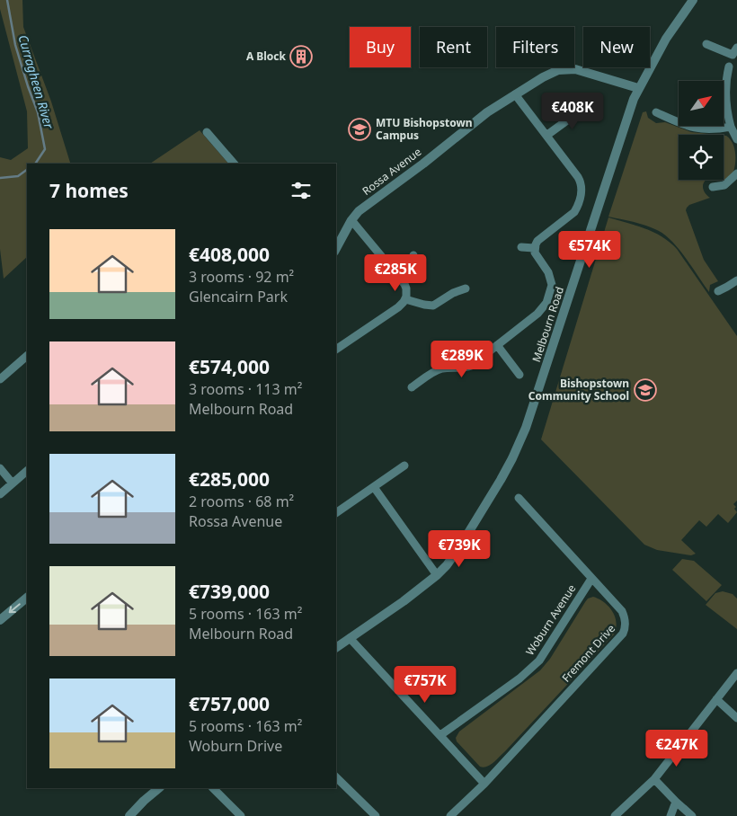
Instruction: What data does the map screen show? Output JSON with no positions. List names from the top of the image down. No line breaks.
{"streets":{"street":["Rossa Avenue","Melbourn Road","Woburn Avenue","Fremont Drive"]},"crossings":[["Rossa Avenue","Melbourn Road"],["Woburn Avenue","Fremont Drive"]],"water":["Curragheen River"],"places":{"building":["A Block"],"school or university":["MTU Bishopstown Campus","Bishopstown Community School"]},"north":"top right","page":{"chip":["Buy","Rent","Filters","New"],"price":["€408K","€574K","€285K","€289K","€739K","€757K","€247K"],"heading":"7 homes","list":[{"name":"€408,000","note":"3 rooms · 92 m² · Glencairn Park"},{"name":"€574,000","note":"3 rooms · 113 m² · Melbourn Road"},{"name":"€285,000","note":"2 rooms · 68 m² · Rossa Avenue"},{"name":"€739,000","note":"5 rooms · 163 m² · Melbourn Road"},{"name":"€757,000","note":"5 rooms · 163 m² · Woburn Drive"}]}}
